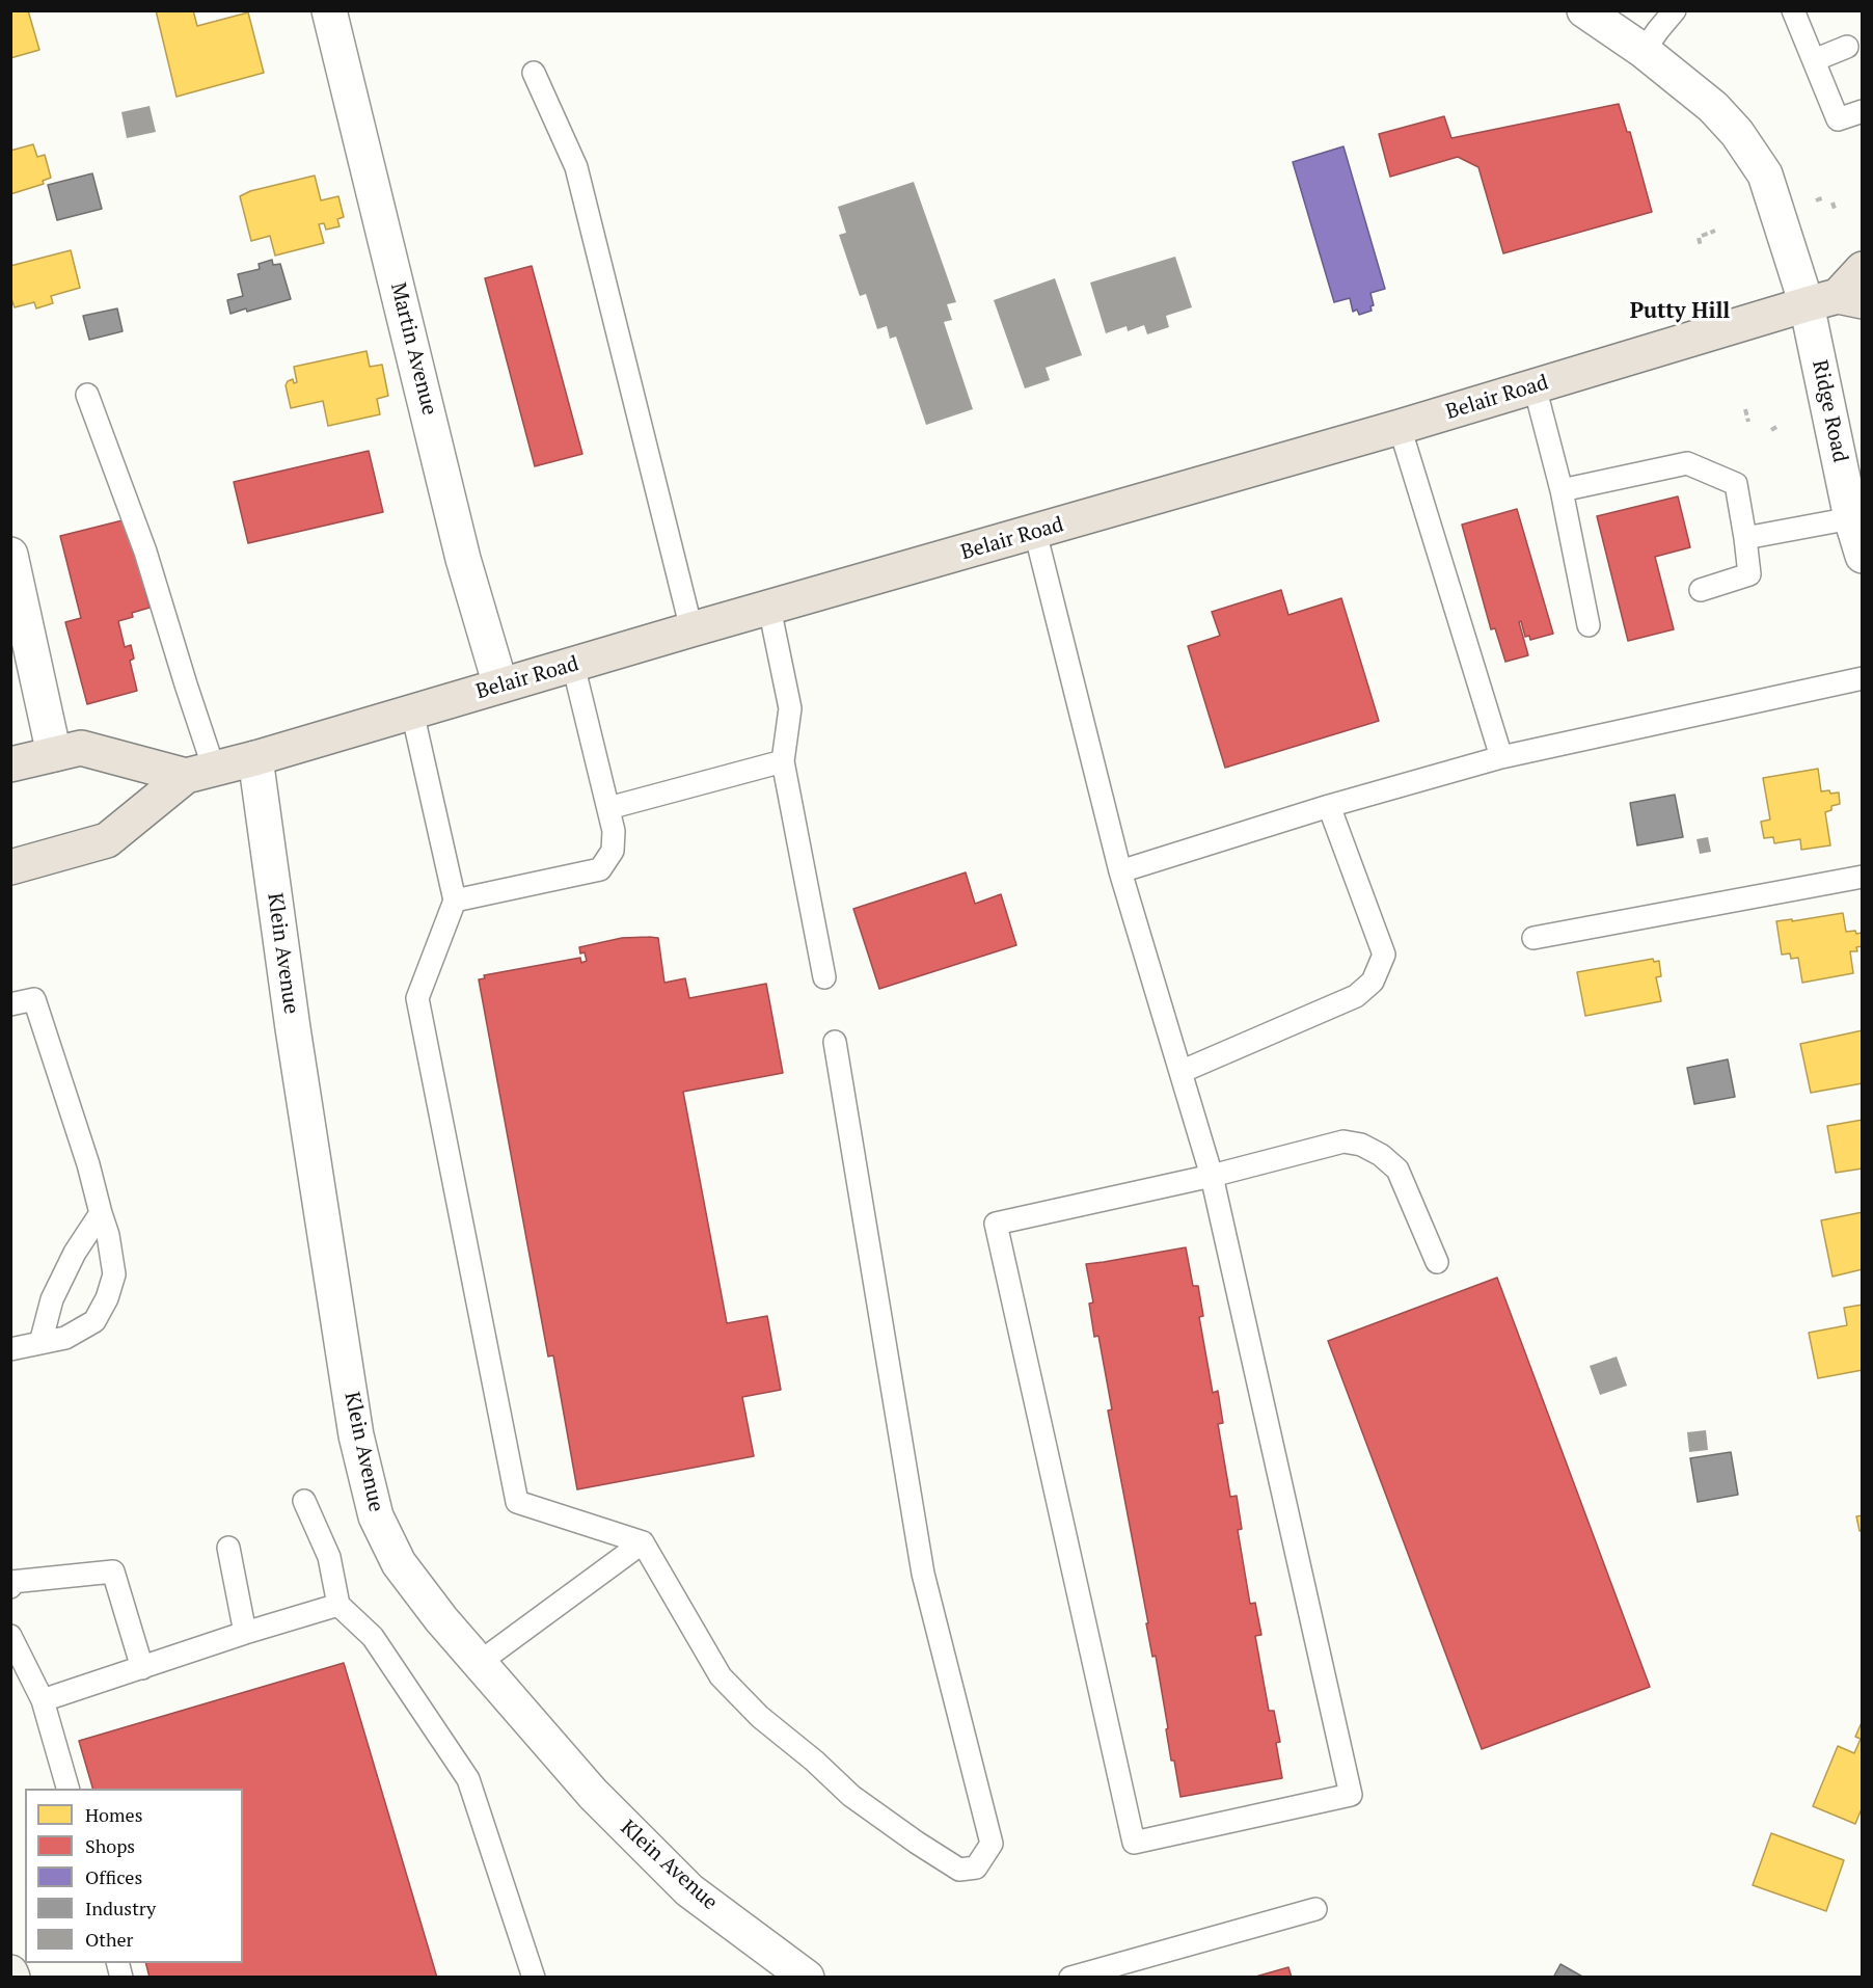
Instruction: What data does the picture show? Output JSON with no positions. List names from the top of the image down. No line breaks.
{"streets":{"highway":["Belair Road"],"street":["Martin Avenue","Ridge Road","Klein Avenue"]},"crossings":[["Martin Avenue","Belair Road"],["Belair Road","Ridge Road"],["Belair Road","Klein Avenue"]],"districts":["Putty Hill"],"legend":["Homes","Shops","Offices","Industry","Other"]}
